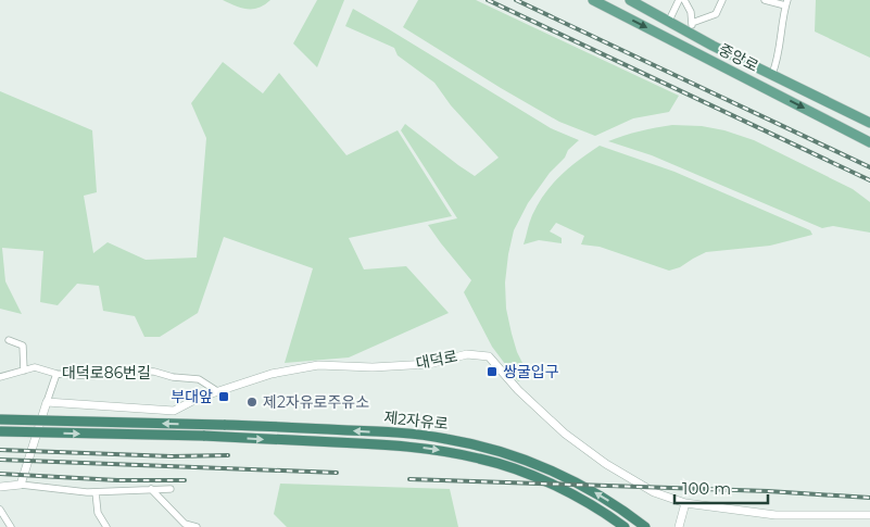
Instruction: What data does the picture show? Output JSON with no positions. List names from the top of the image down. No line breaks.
{"streets":{"highway":["제2자유로"],"main road":["중앙로"],"street":["대덕로","대덕로86번길"]},"crossings":[["대덕로","대덕로86번길"]],"places":{"transit":["쌍굴입구","부대앞"],"other":["제2자유로주유소"]},"scale_bar":"100 m"}
